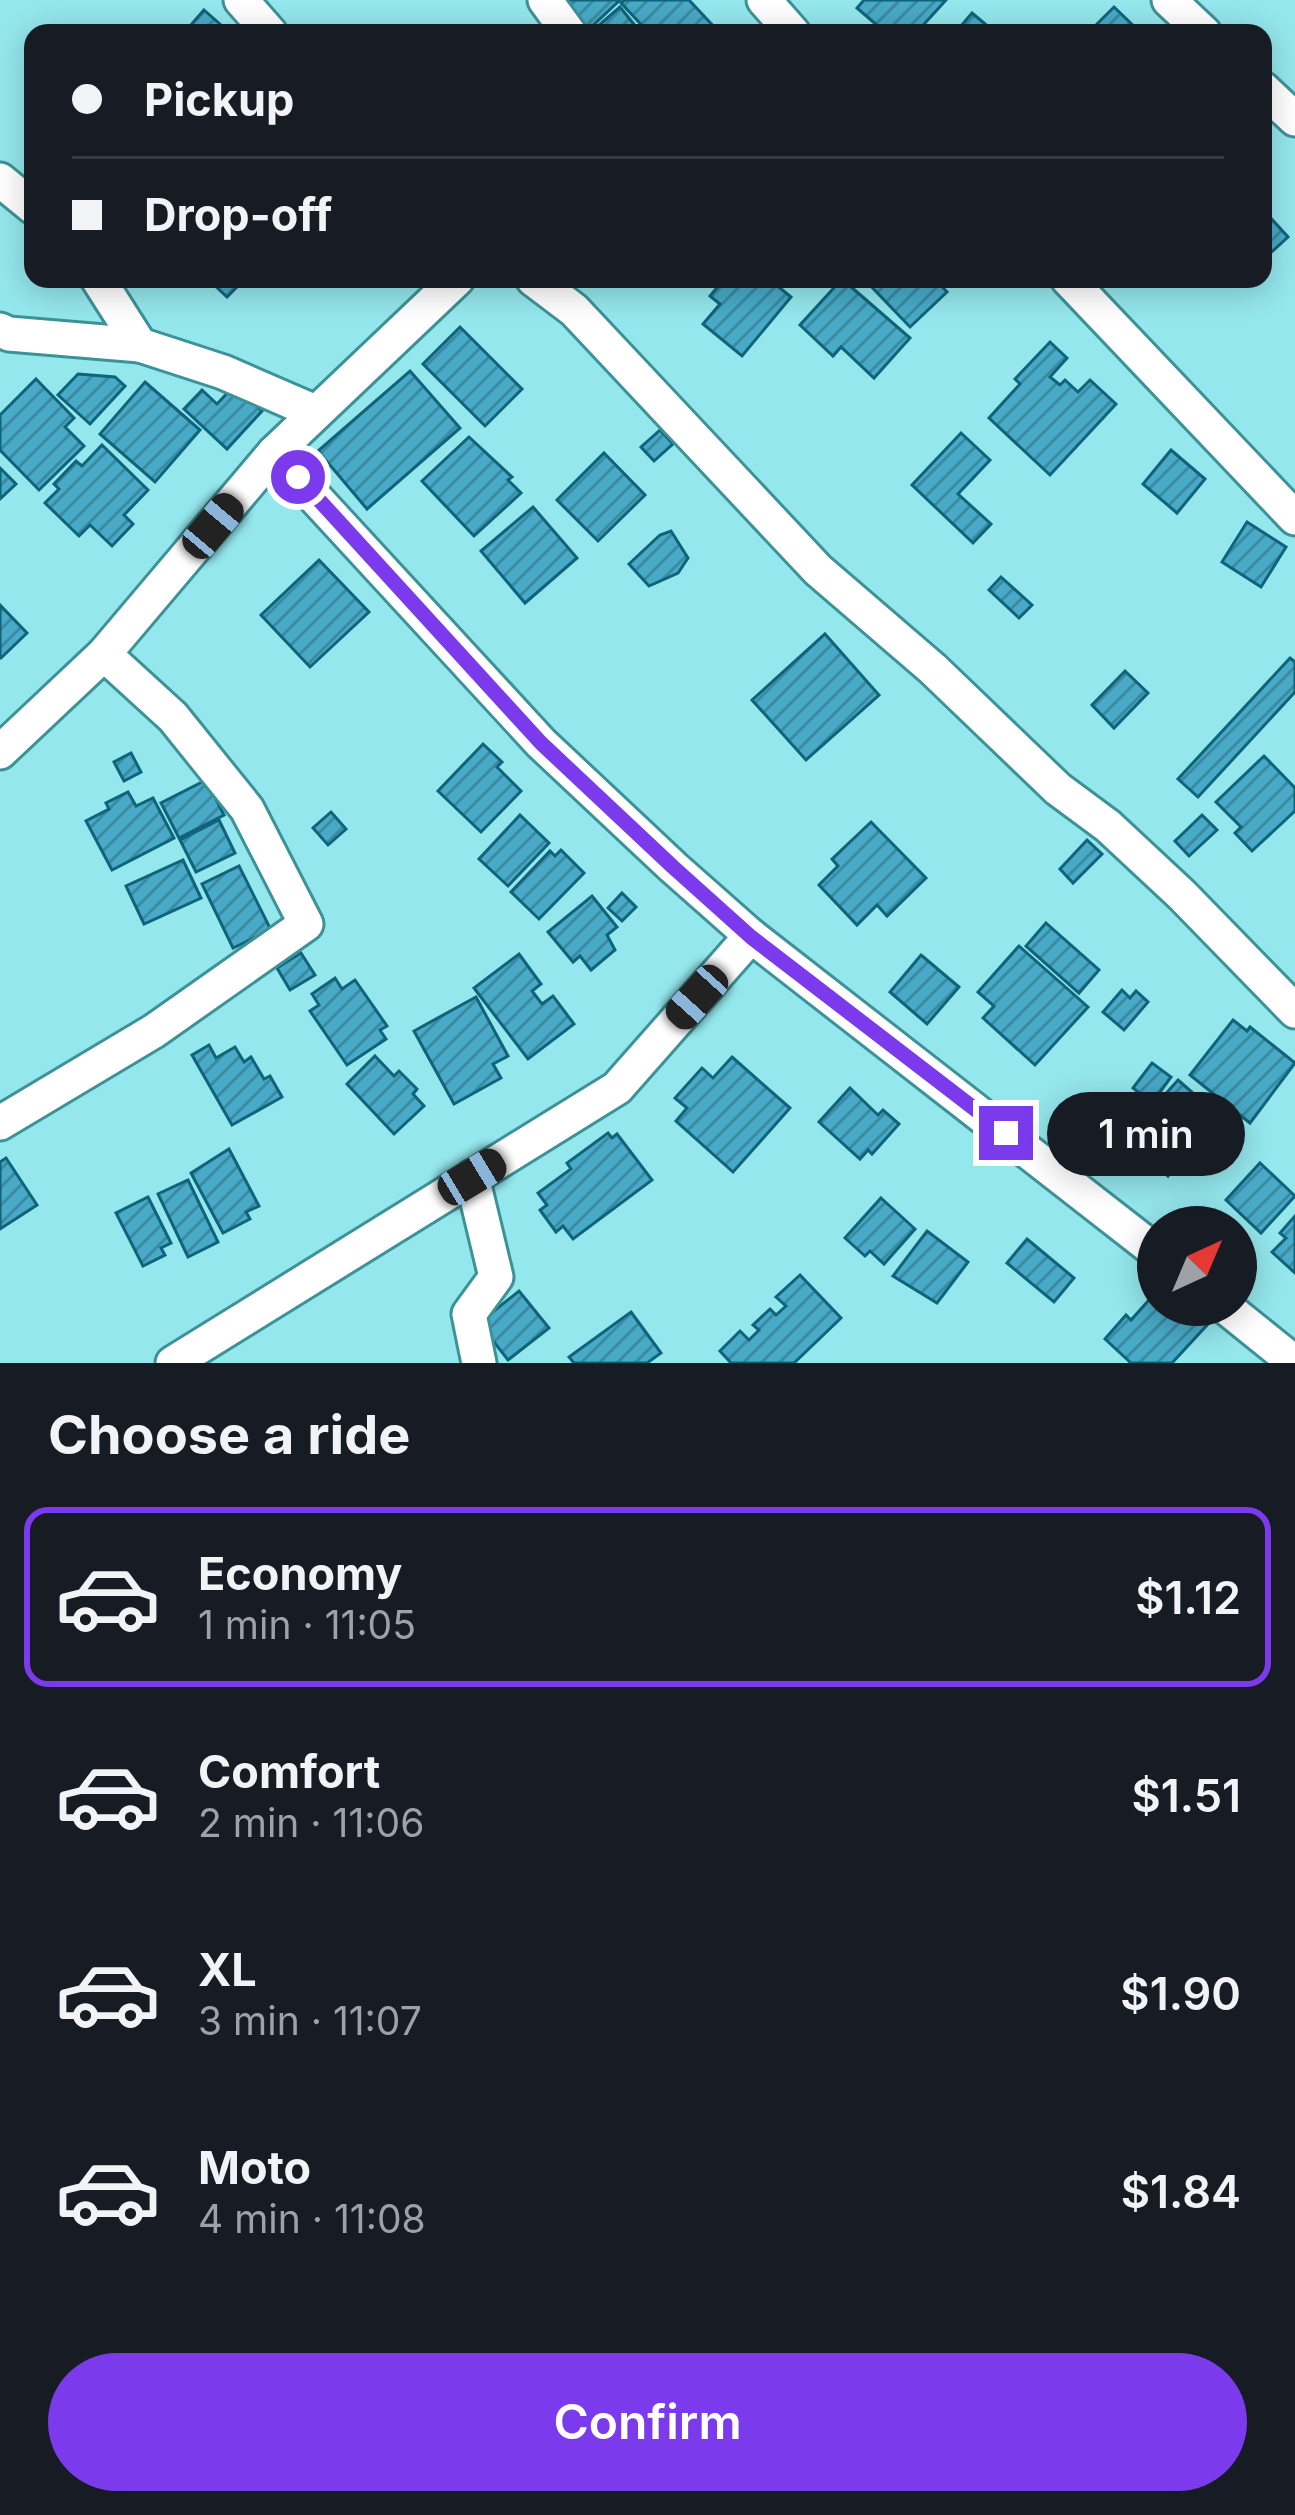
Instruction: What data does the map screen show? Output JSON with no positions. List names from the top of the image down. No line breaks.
{"north":"top right","page":{"banner":["Pickup","Drop-off"],"bubble":"1 min","heading":"Choose a ride","list":[{"name":"Economy","note":"1 min · 11:05","value":"$1.12"},{"name":"Comfort","note":"2 min · 11:06","value":"$1.51"},{"name":"XL","note":"3 min · 11:07","value":"$1.90"},{"name":"Moto","note":"4 min · 11:08","value":"$1.84"}],"buttons":"Confirm"}}
